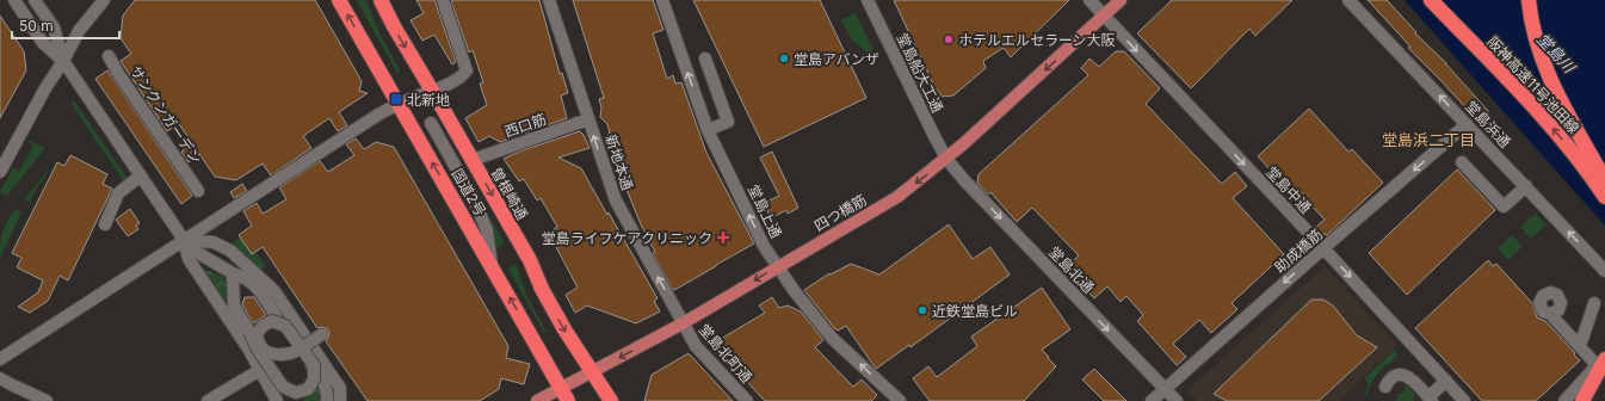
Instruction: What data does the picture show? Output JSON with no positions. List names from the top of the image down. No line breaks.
{"streets":{"highway":["阪神高速11号池田線","国道2号","曽根崎通"],"main road":["四つ橋筋"],"street":["堂島船大工通","サンクンガーデン","堂島浜通","西口筋","新地本通","堂島中通","堂島上通","助成橋筋","堂島北通","堂島北町通"]},"crossings":[["堂島船大工通","四つ橋筋"],["堂島船大工通","堂島北通"],["堂島浜通","助成橋筋"],["西口筋","新地本通"],["西口筋","曽根崎通"],["新地本通","四つ橋筋"],["新地本通","堂島北町通"],["堂島中通","四つ橋筋"],["堂島中通","助成橋筋"],["国道2号","四つ橋筋"],["曽根崎通","四つ橋筋"],["堂島上通","四つ橋筋"],["四つ橋筋","堂島北通"],["四つ橋筋","堂島北町通"],["助成橋筋","堂島北通"]],"one_way":["堂島浜通","新地本通","堂島中通","国道2号","曽根崎通","堂島上通","四つ橋筋","助成橋筋","堂島北通"],"districts":["堂島浜二丁目"],"water":["堂島川"],"places":{"other":["ホテルエルセラーン大阪","堂島アバンザ","近鉄堂島ビル"],"transit":["北新地"],"health":["堂島ライフケアクリニック"]},"scale_bar":"50 m"}
